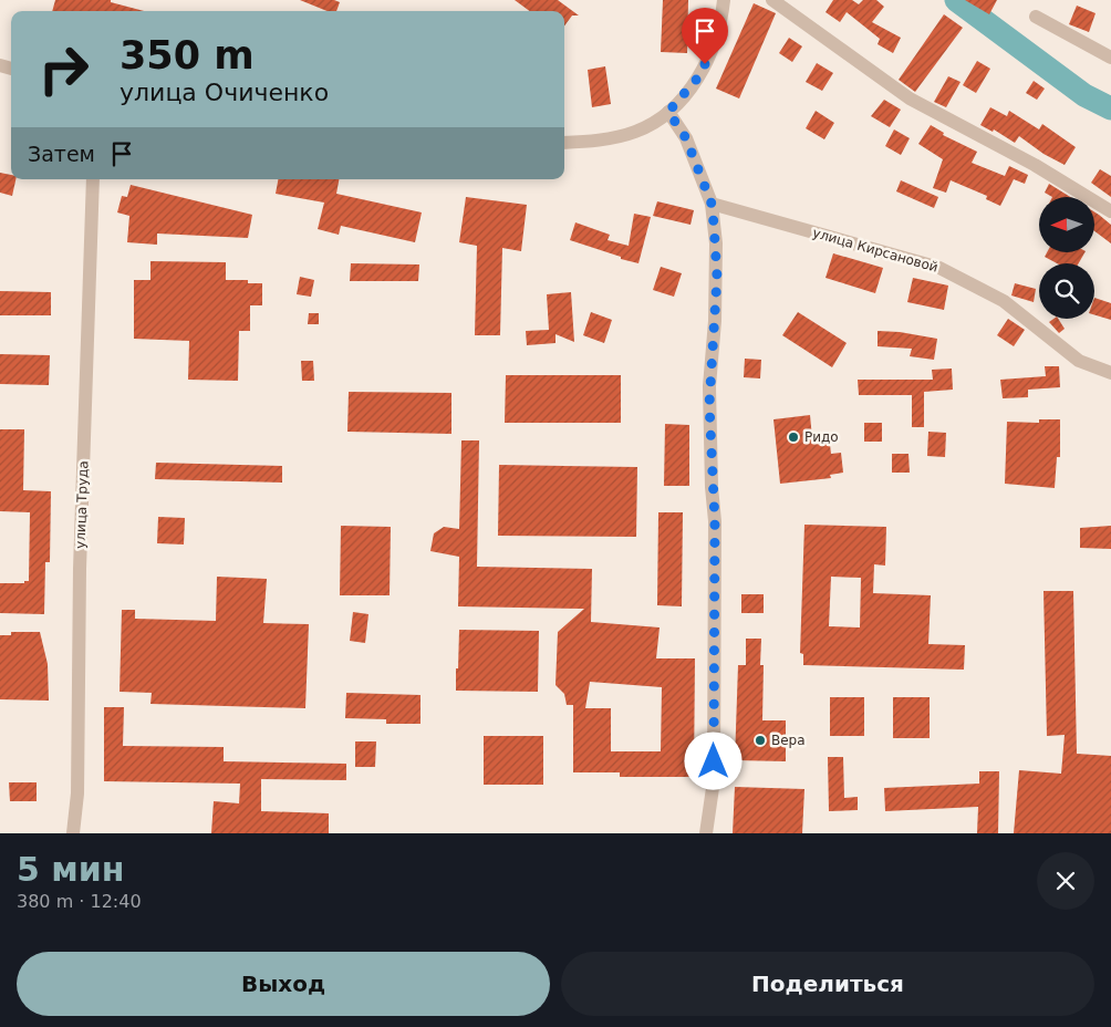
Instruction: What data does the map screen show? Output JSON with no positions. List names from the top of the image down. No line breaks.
{"streets":{"street":["улица Кирсановой","улица Труда"]},"places":["Ридо","Вера"],"north":"left","page":{"turn":["350 m","улица Очиченко"],"then":"Затем","heading":["5 мин","380 m · 12:40"],"buttons":["Выход","Поделиться"]}}
